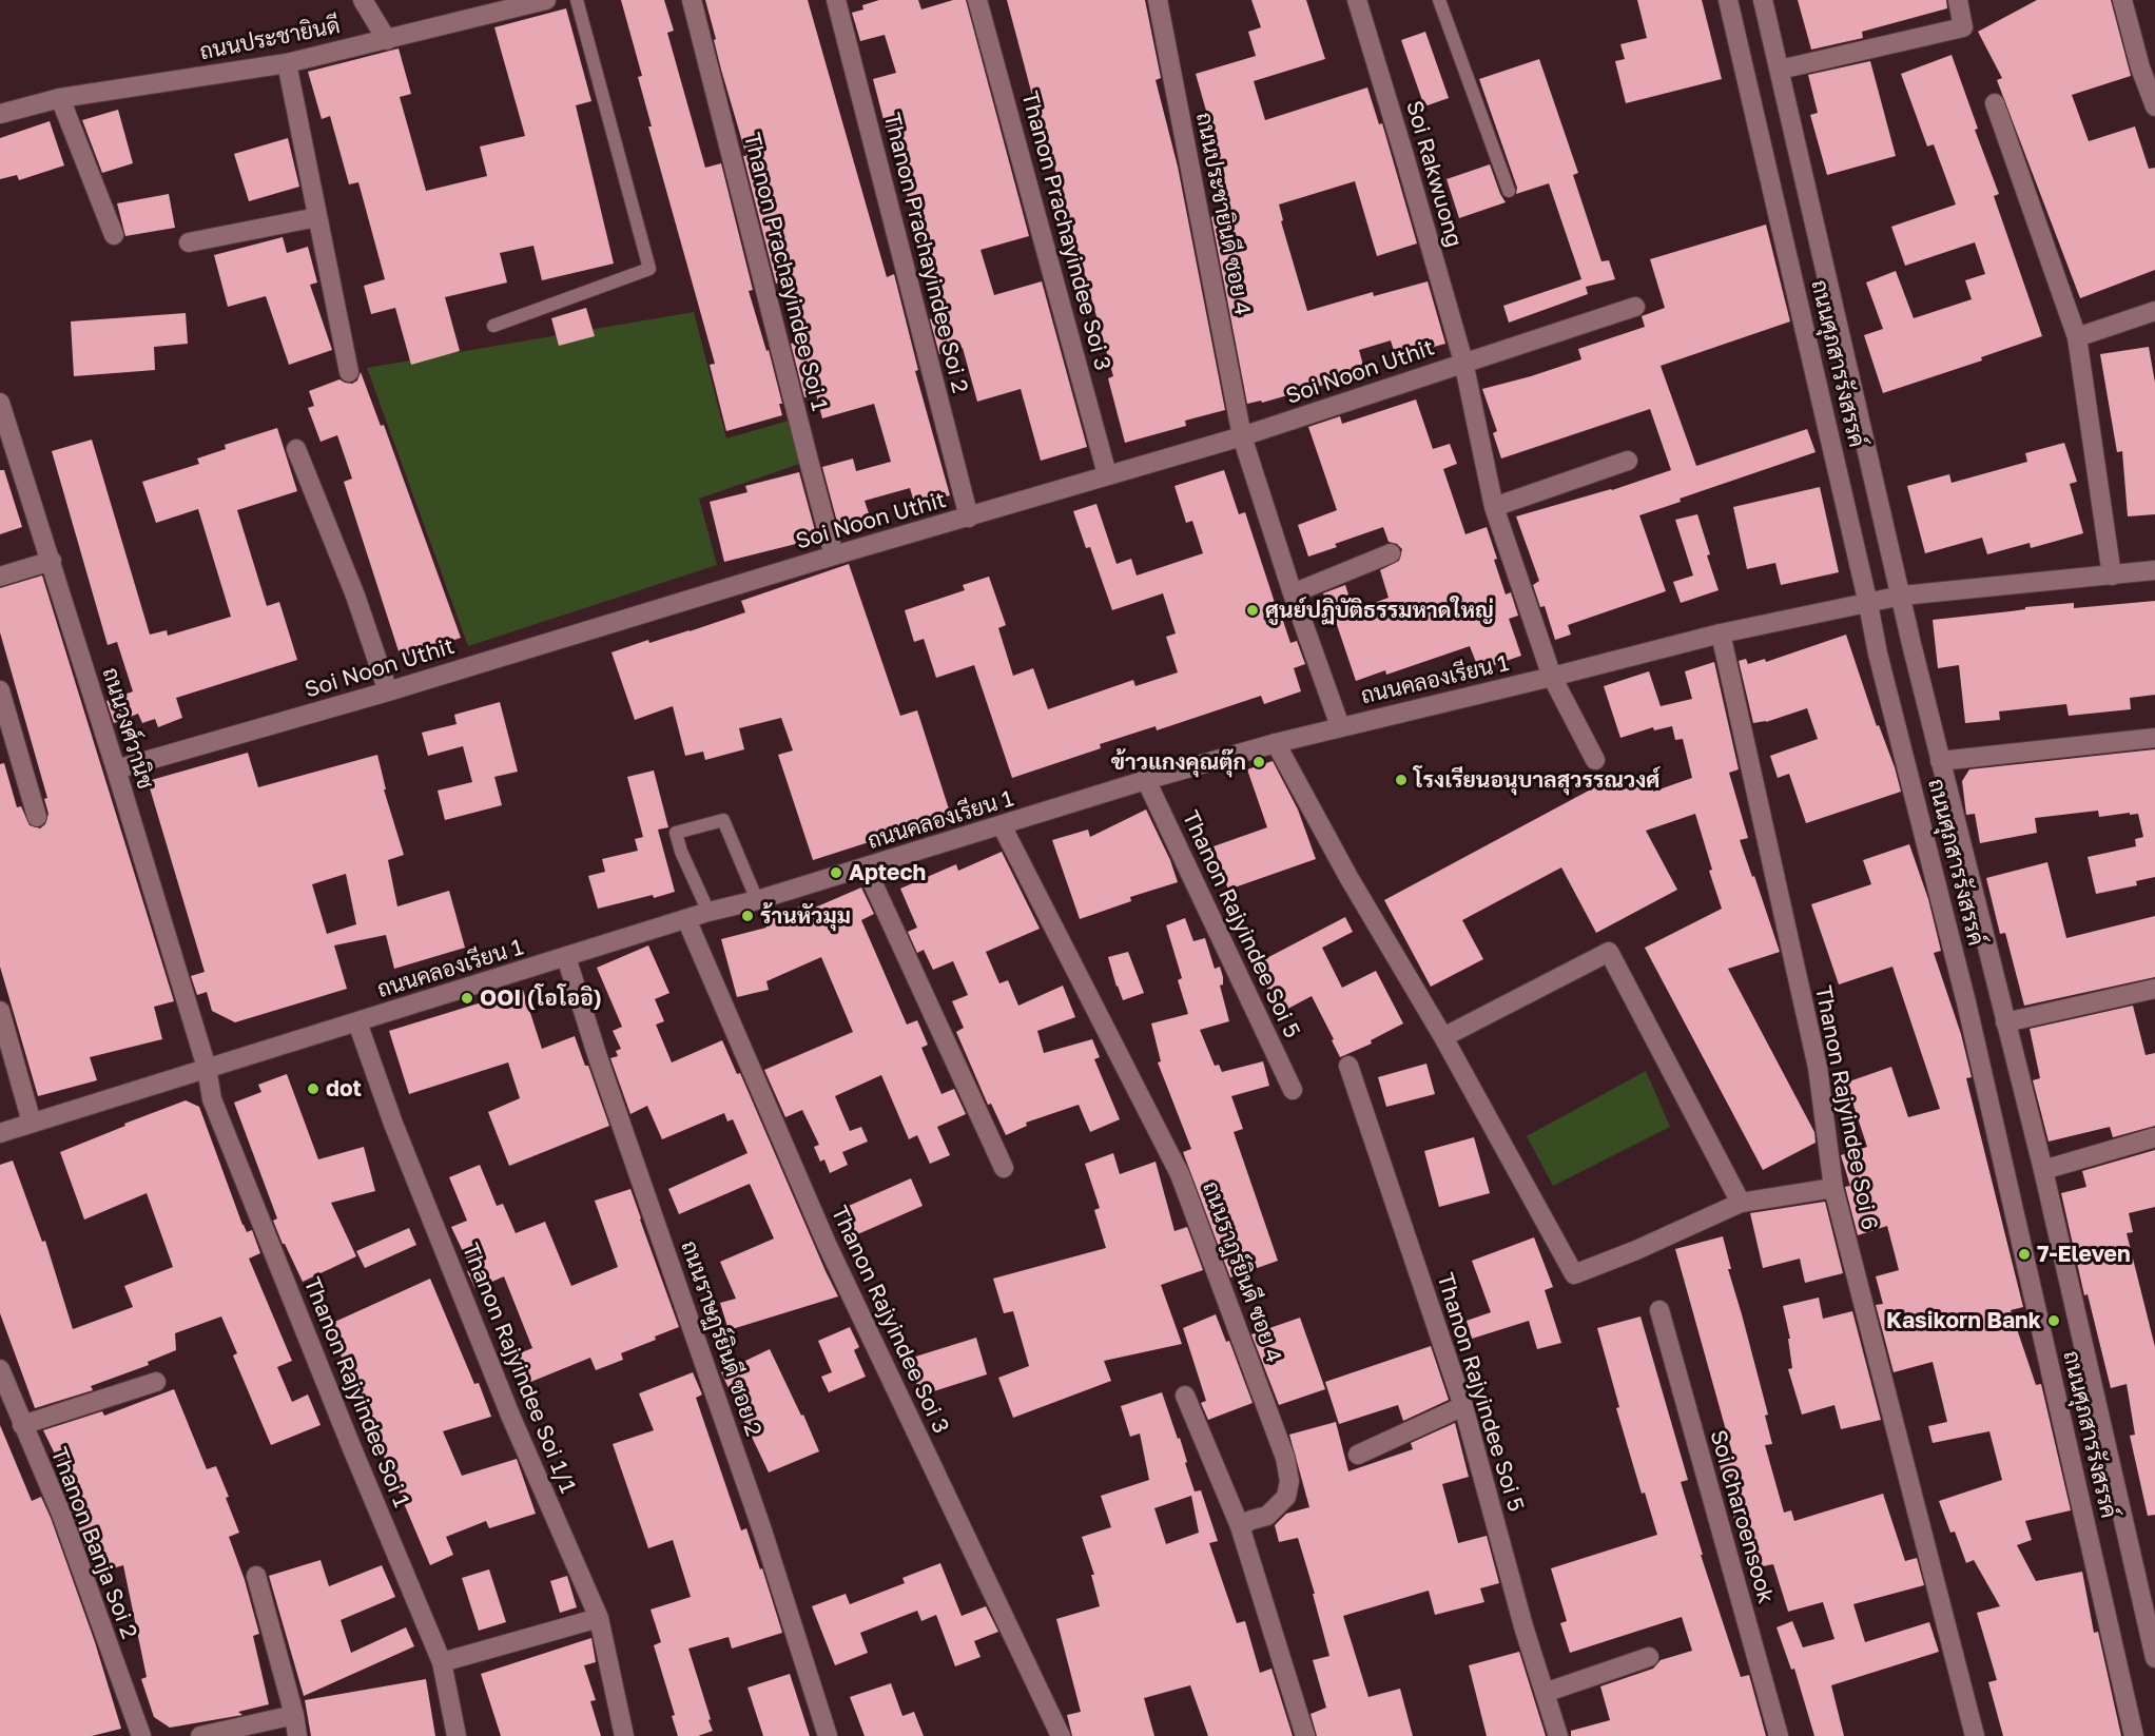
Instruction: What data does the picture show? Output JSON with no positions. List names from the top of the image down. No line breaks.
{"streets":{"street":["ถนนประชายินดี","Soi Rakwuong","ถนนประชายินดี ซอย 4","Thanon Prachayindee Soi 3","Thanon Prachayindee Soi 2","Thanon Prachayindee Soi 1","ถนนศุภสารรังสรรค์","Soi Noon Uthit","ถนนคลองเรียน 1","ถนนวงศ์วานิช","Thanon Rajyindee Soi 5","Thanon Rajyindee Soi 6","ถนนราฎร์ยินดี ซอย 4","Thanon Rajyindee Soi 3","ถนนราษฏร์ยินดี ซอย 2","Thanon Rajyindee Soi 1/1","Thanon Rajyindee Soi 1","Soi Charoensook","Thanon Banja Soi 2"]},"crossings":[["Soi Rakwuong","Soi Noon Uthit"],["Soi Rakwuong","ถนนคลองเรียน 1"],["ถนนประชายินดี ซอย 4","Soi Noon Uthit"],["ถนนประชายินดี ซอย 4","ถนนคลองเรียน 1"],["Thanon Prachayindee Soi 3","Soi Noon Uthit"],["Thanon Prachayindee Soi 2","Soi Noon Uthit"],["Thanon Prachayindee Soi 1","Soi Noon Uthit"],["ถนนศุภสารรังสรรค์","ถนนคลองเรียน 1"],["Soi Noon Uthit","ถนนวงศ์วานิช"],["ถนนคลองเรียน 1","ถนนวงศ์วานิช"],["ถนนคลองเรียน 1","Thanon Rajyindee Soi 5"],["ถนนคลองเรียน 1","Thanon Rajyindee Soi 6"],["ถนนคลองเรียน 1","ถนนราฎร์ยินดี ซอย 4"],["ถนนคลองเรียน 1","Thanon Rajyindee Soi 3"],["ถนนคลองเรียน 1","ถนนราษฏร์ยินดี ซอย 2"],["ถนนคลองเรียน 1","Thanon Rajyindee Soi 1/1"],["ถนนคลองเรียน 1","Thanon Rajyindee Soi 1"],["ถนนวงศ์วานิช","Thanon Rajyindee Soi 1"]],"places":["ศูนย์ปฏิบัติธรรมหาดใหญ่","ข้าวแกงคุณตุ๊ก","โรงเรียนอนุบาลสุวรรณวงศ์","Aptech","ร้านหัวมุม","OOI (โอโออิ)","dot","7-Eleven","Kasikorn Bank"]}
